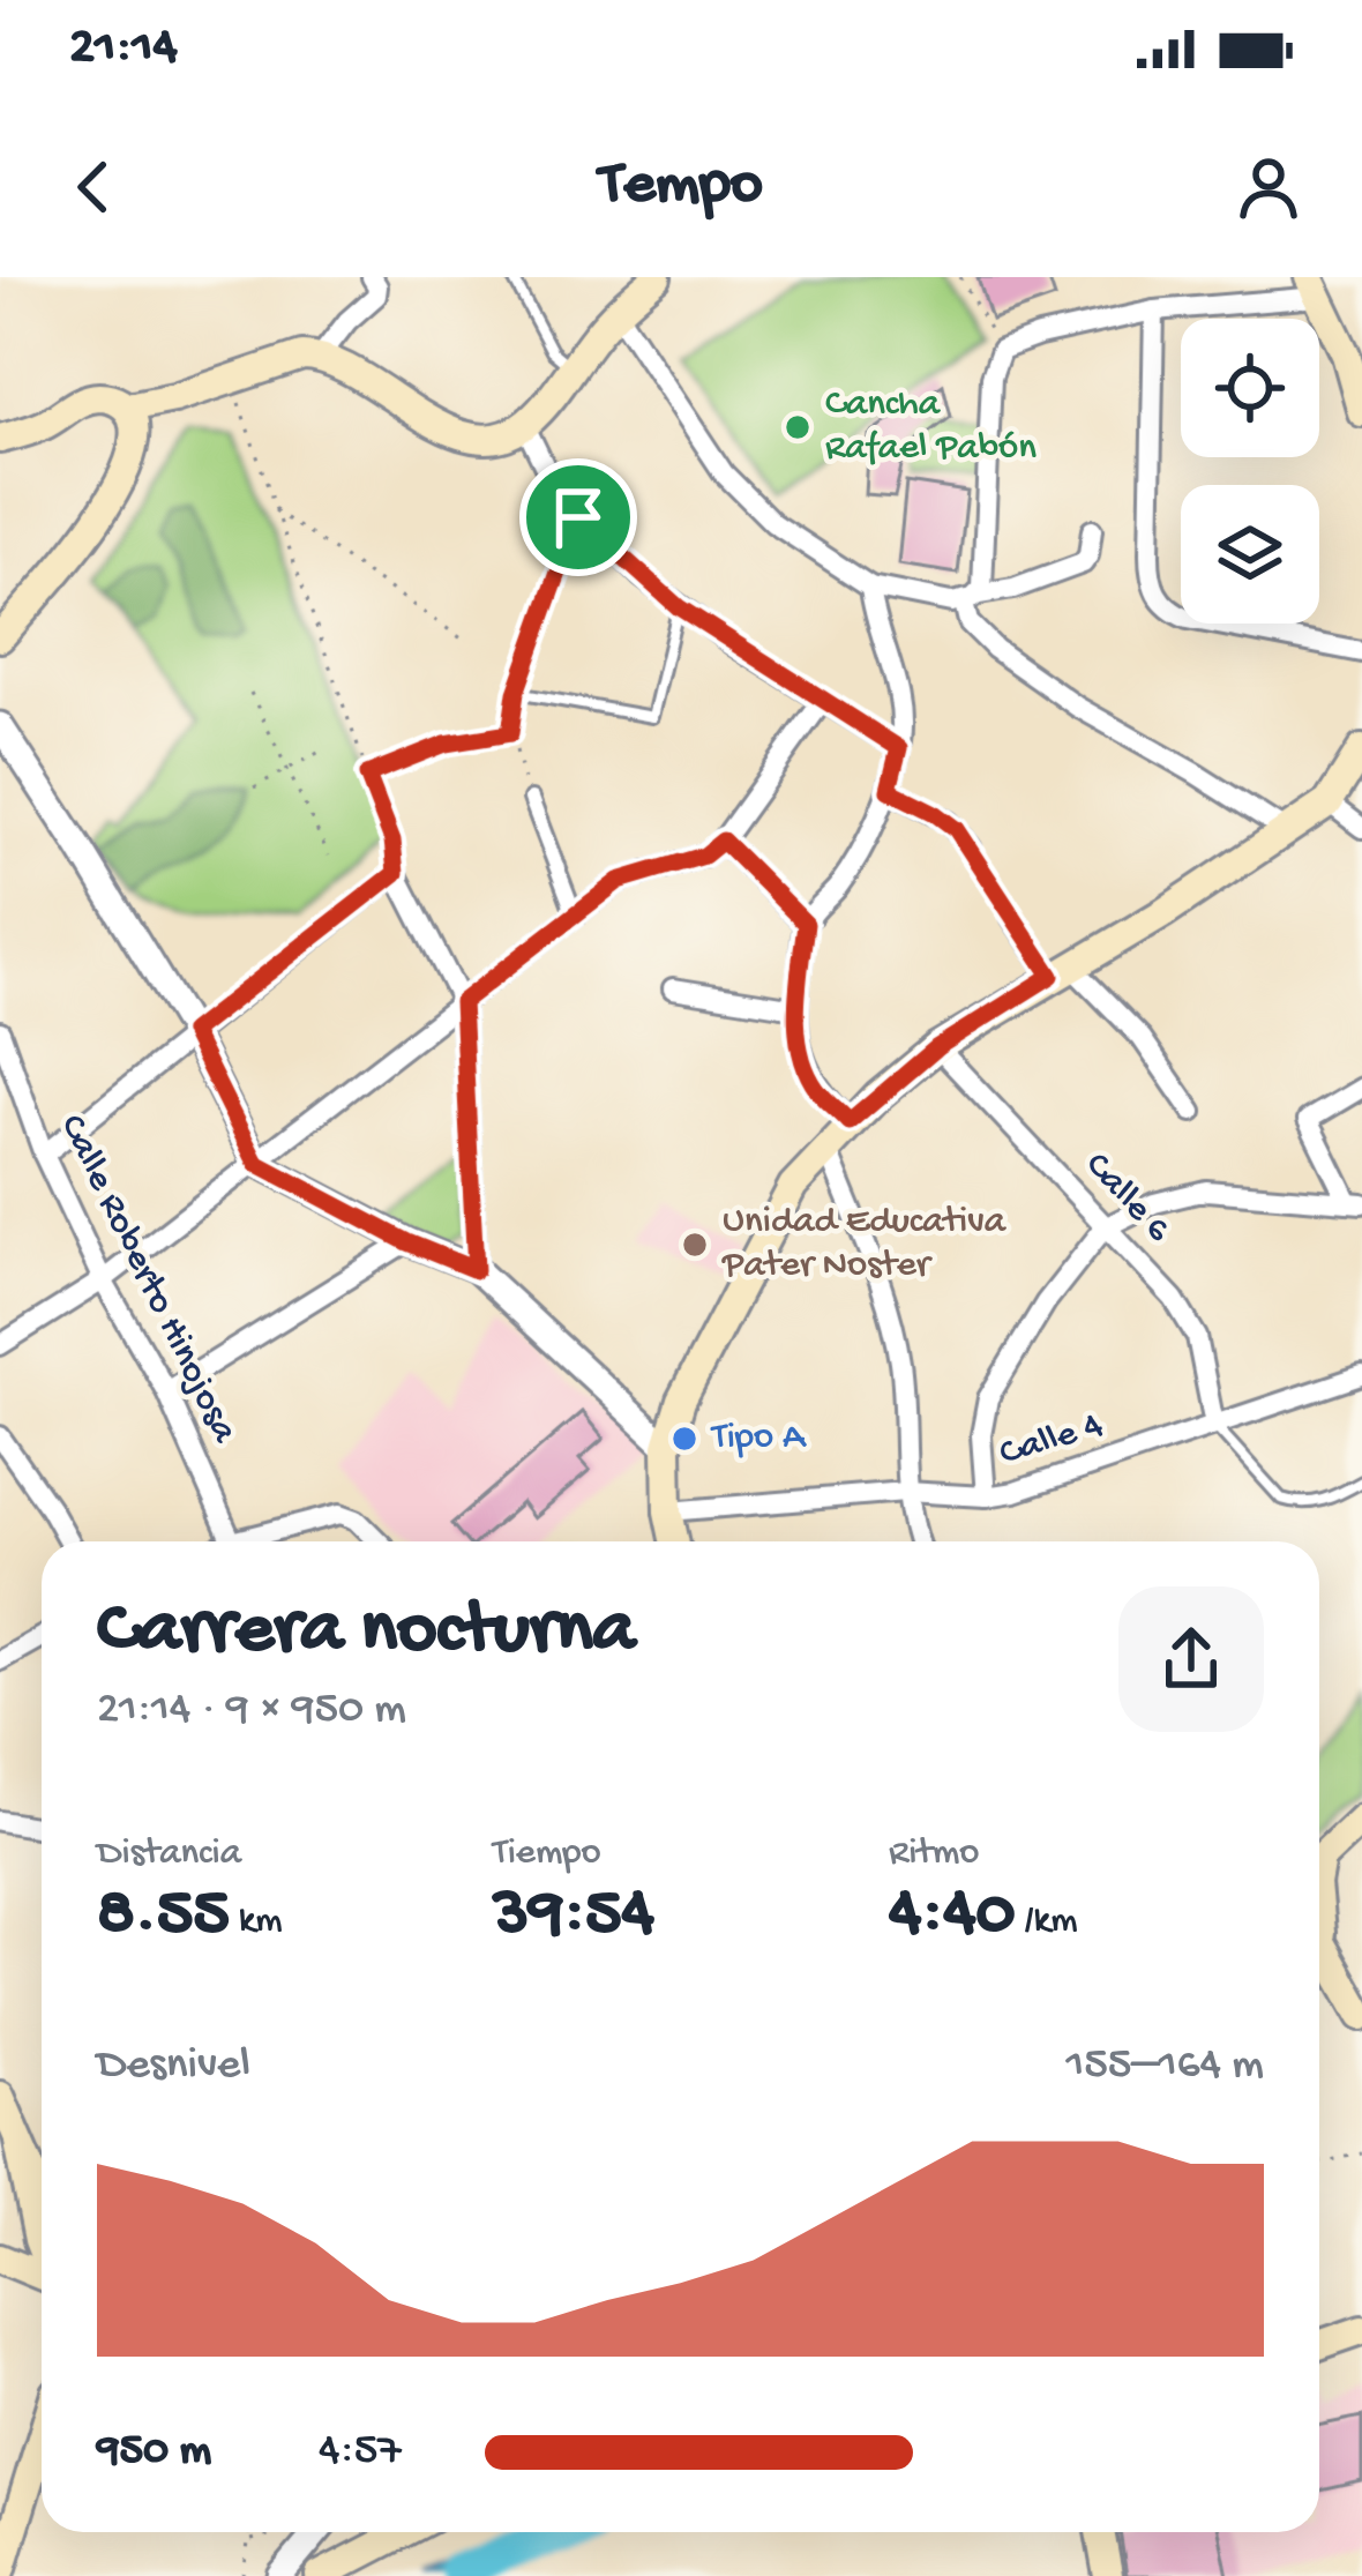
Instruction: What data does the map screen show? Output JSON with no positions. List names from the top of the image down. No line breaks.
{"streets":{"street":["Calle 6","Calle Roberto Hinojosa","Calle 4"]},"crossings":[["Calle 6","Calle 4"]],"places":["Cancha Rafael Pabón","Unidad Educativa Pater Noster","Tipo A"],"page":{"status":"21:14","header":"Tempo","heading":["Carrera nocturna","21:14 · 9 × 950 m"],"stats":[["Distancia","8.55 km"],["Tiempo","39:54"],["Ritmo","4:40 /km"]],"chart":["Desnivel","155–164 m"],"list":[{"name":"950 m","note":"4:57"}]}}
